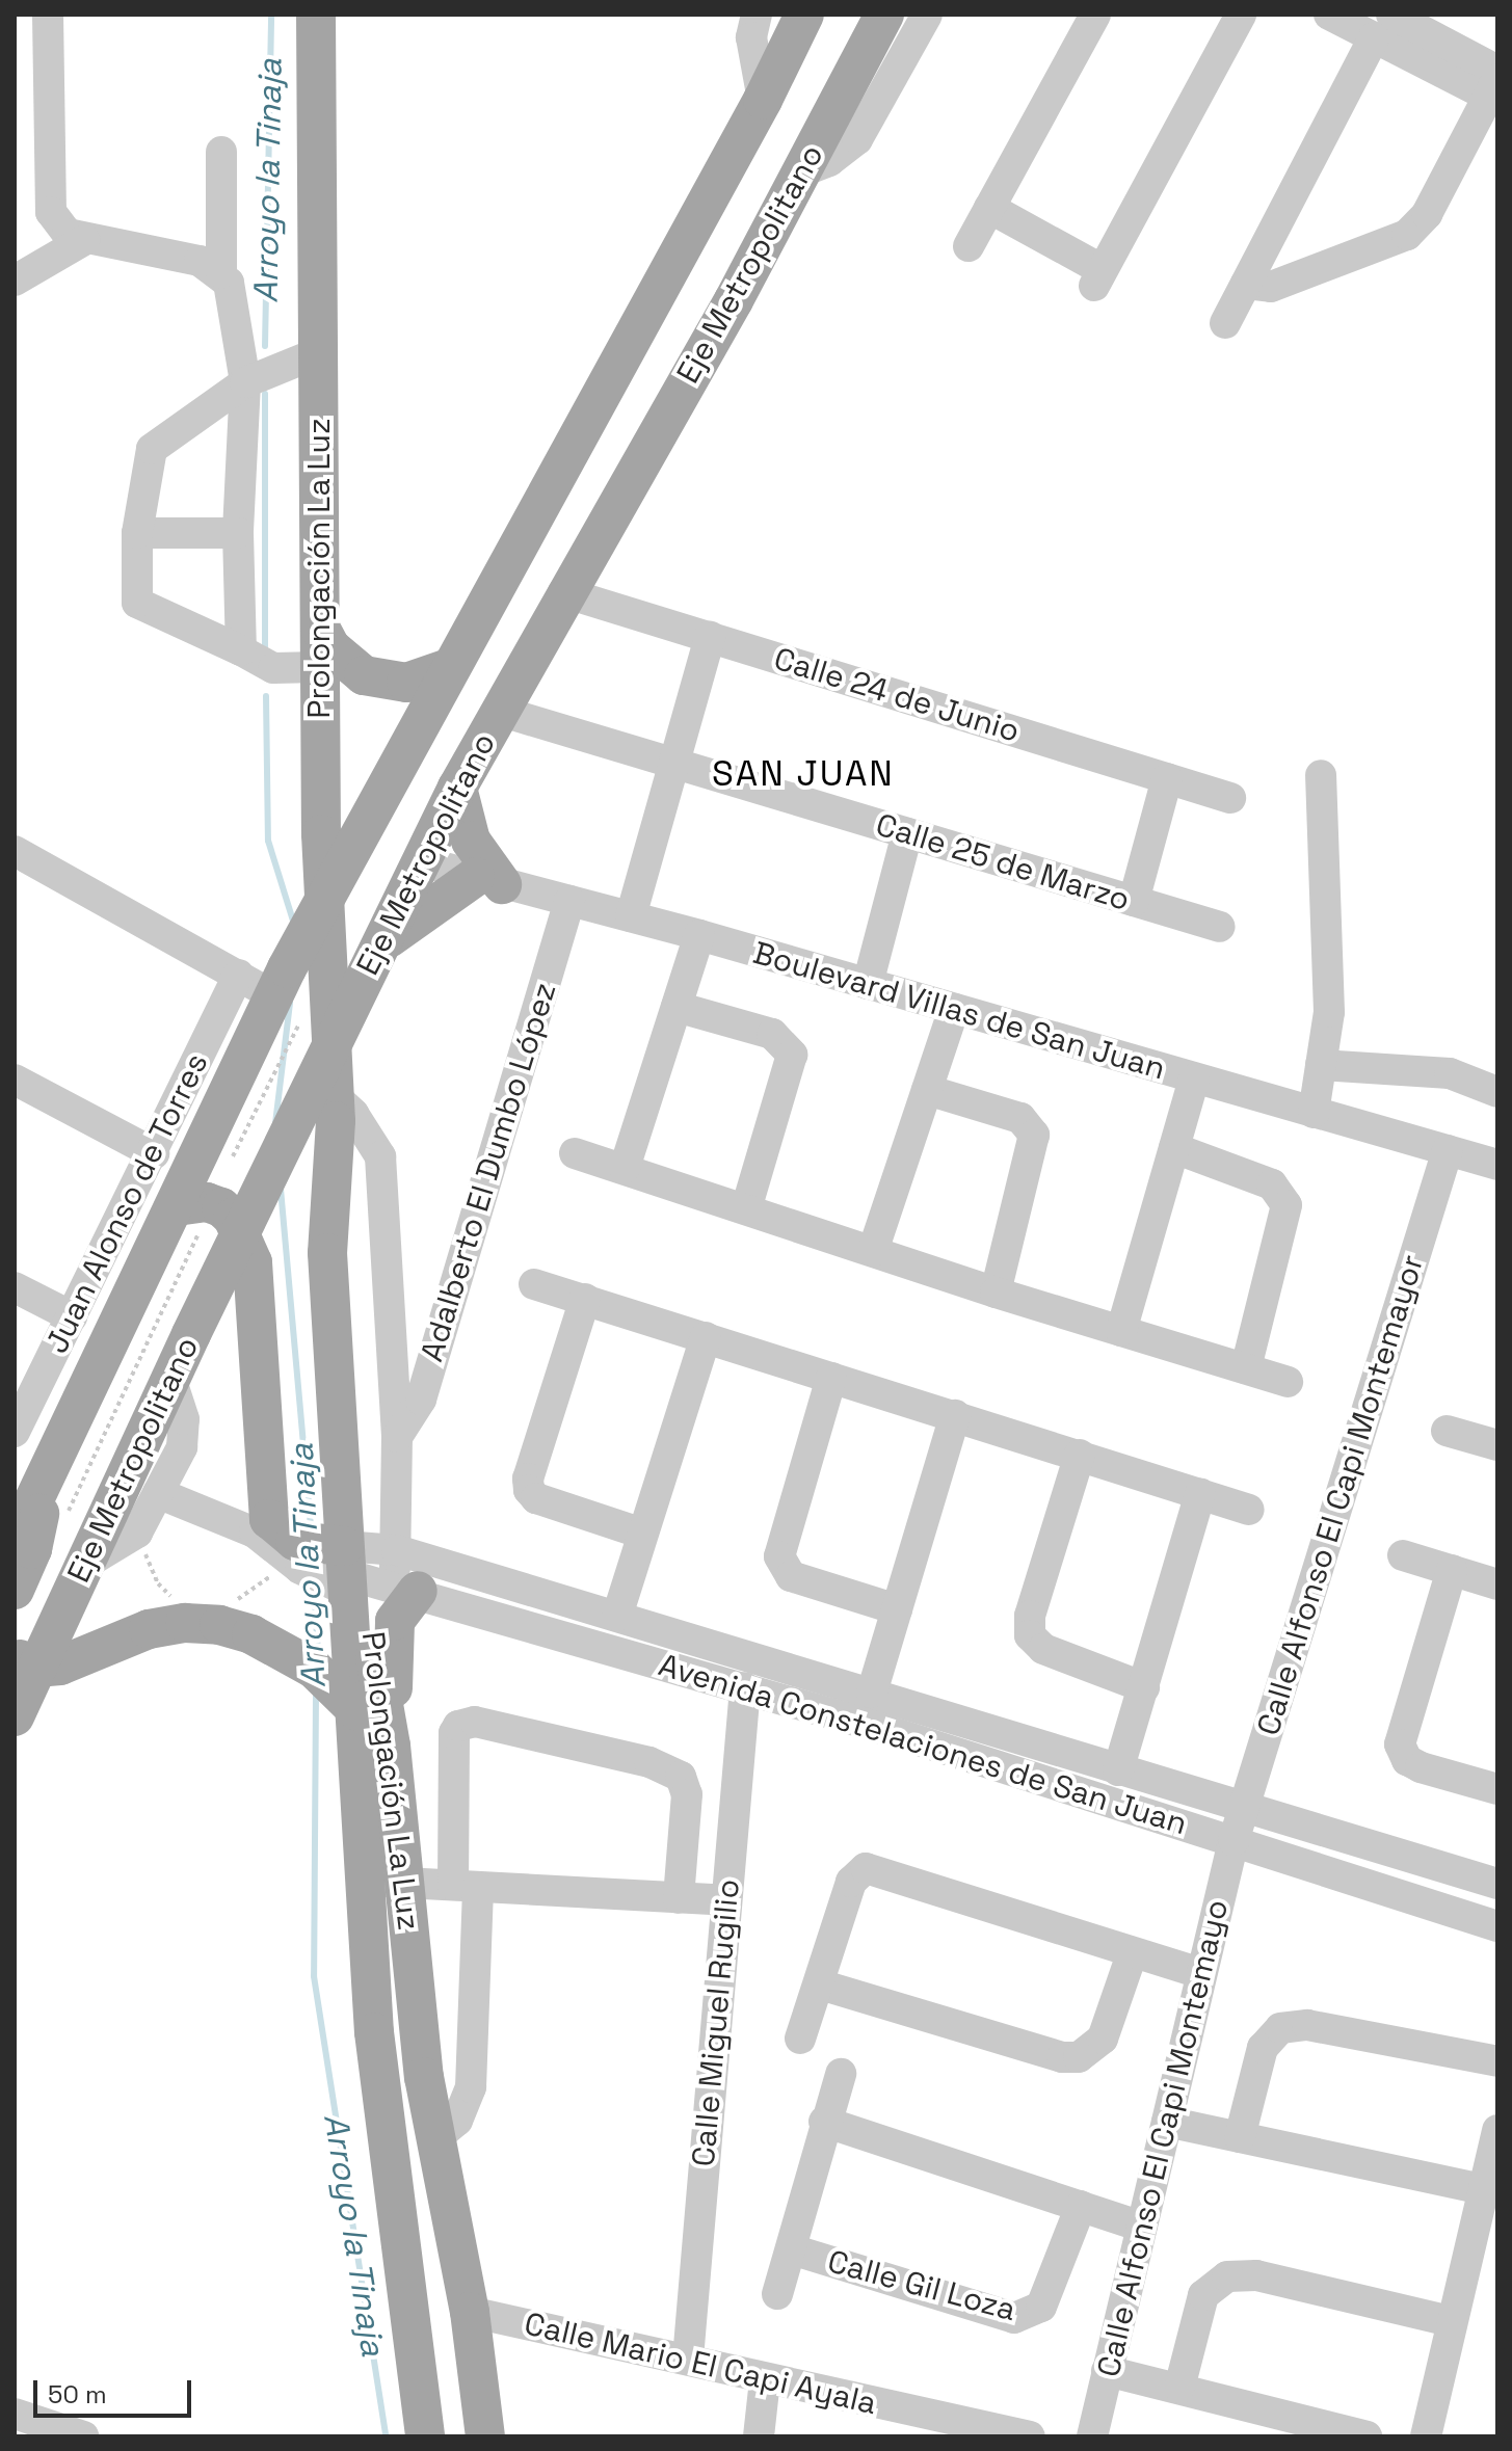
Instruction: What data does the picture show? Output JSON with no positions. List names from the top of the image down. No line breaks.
{"streets":{"main road":["Eje Metropolitano","Prolongación La Luz"],"street":["Calle 24 de Junio","Calle 25 de Marzo","Boulevard Villas de San Juan","Adalberto El Dumbo López","Juan Alonso de Torres","Calle Alfonso El Capi Montemayor","Avenida Constelaciones de San Juan","Calle Miguel Rugilio","Calle Alfonso El Capi Montemayo","Calle Gil Loza","Calle Mario El Capi Ayala"]},"crossings":[["Eje Metropolitano","Prolongación La Luz"],["Eje Metropolitano","Calle 24 de Junio"],["Eje Metropolitano","Calle 25 de Marzo"],["Eje Metropolitano","Boulevard Villas de San Juan"],["Prolongación La Luz","Avenida Constelaciones de San Juan"],["Prolongación La Luz","Calle Mario El Capi Ayala"],["Boulevard Villas de San Juan","Adalberto El Dumbo López"],["Boulevard Villas de San Juan","Calle Alfonso El Capi Montemayor"],["Calle Alfonso El Capi Montemayor","Avenida Constelaciones de San Juan"],["Calle Alfonso El Capi Montemayor","Calle Alfonso El Capi Montemayo"],["Avenida Constelaciones de San Juan","Calle Miguel Rugilio"],["Avenida Constelaciones de San Juan","Calle Alfonso El Capi Montemayo"],["Calle Miguel Rugilio","Calle Mario El Capi Ayala"]],"districts":["SAN JUAN"],"water":["Arroyo la Tinaja"],"scale_bar":"50 m"}
